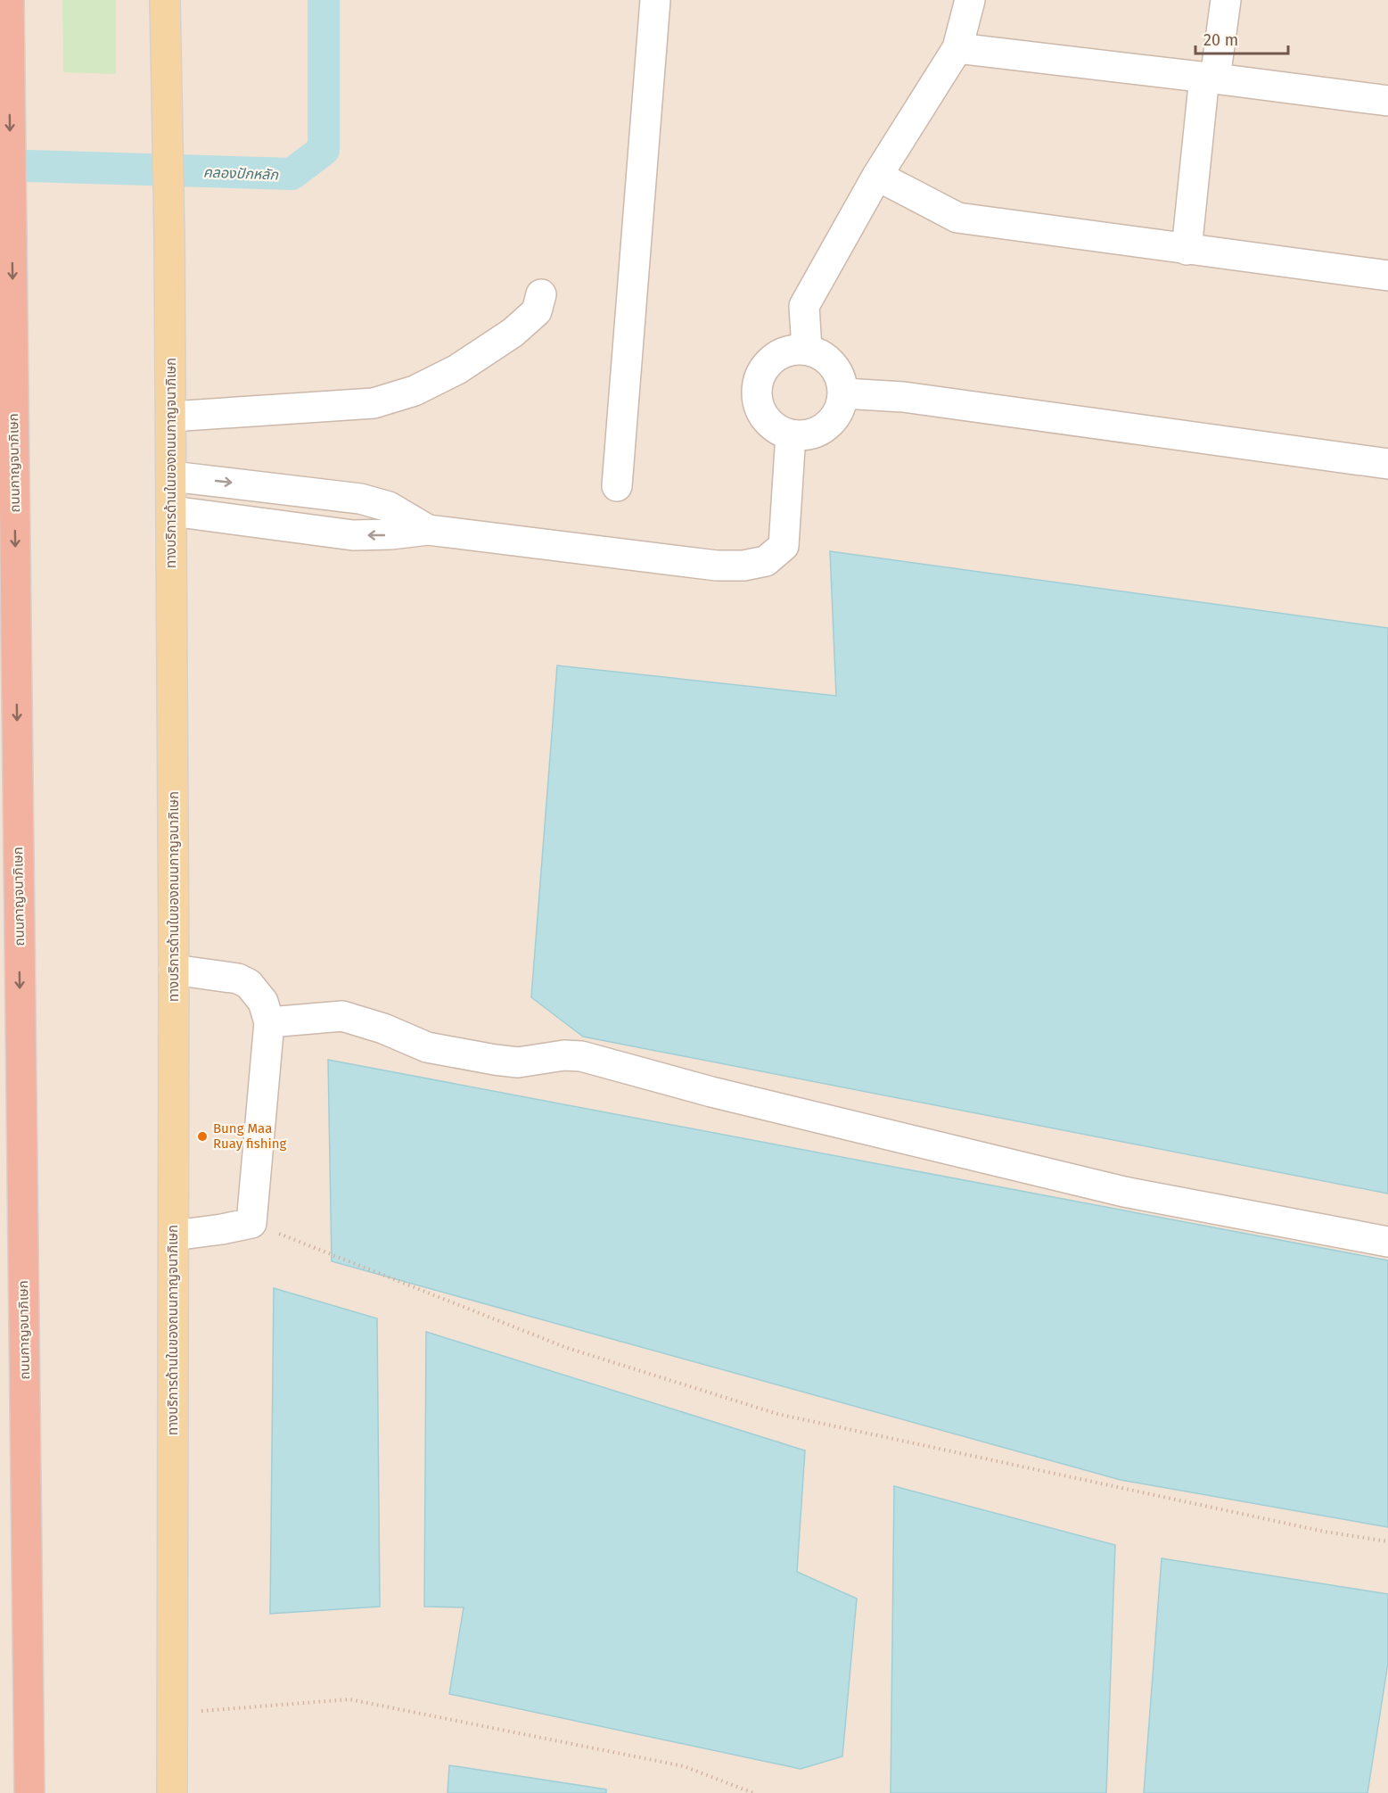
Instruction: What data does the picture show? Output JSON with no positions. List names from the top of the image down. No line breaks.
{"streets":{"highway":["ถนนกาญจนาภิเษก"],"main road":["ทางบริการด้านในของถนนกาญจนาภิเษก"]},"one_way":["ถนนกาญจนาภิเษก"],"water":["คลองปักหลัก"],"places":["Bung Maa Ruay fishing"],"scale_bar":"20 m"}
